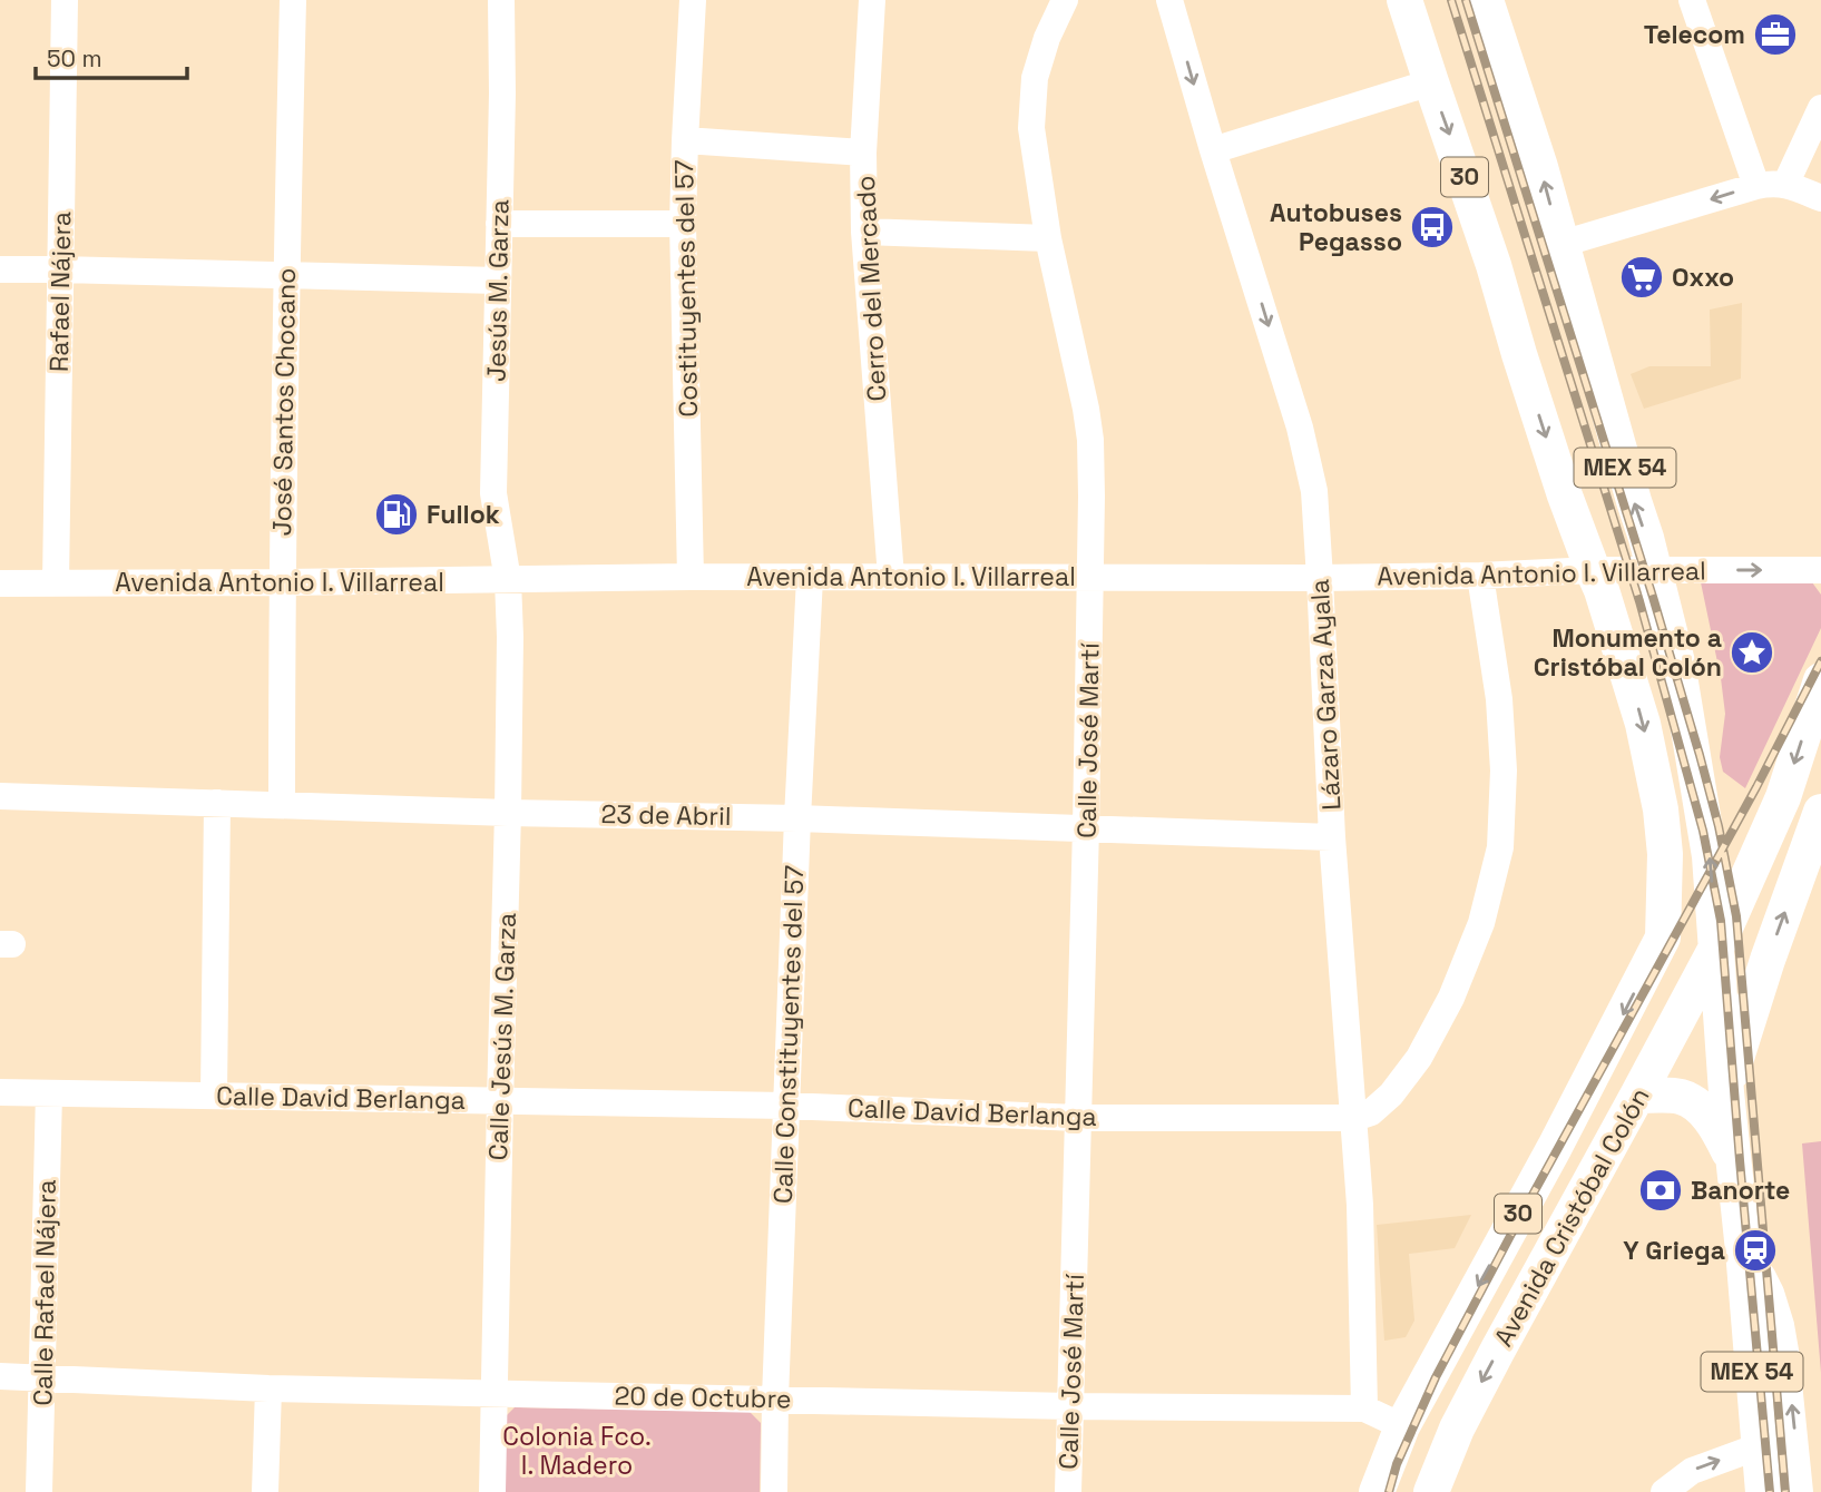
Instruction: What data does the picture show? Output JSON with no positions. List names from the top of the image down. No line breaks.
{"streets":{"main road":["30","MEX 54","Avenida Cristóbal Colón"],"street":["Costituyentes del 57","Cerro del Mercado","Jesús M. Garza","Rafael Nájera","José Santos Chocano","Avenida Antonio I. Villarreal","Lázaro Garza Ayala","Calle José Martí","23 de Abril","Calle Constituyentes del 57","Calle Jesús M. Garza","Calle David Berlanga","Calle Rafael Nájera","20 de Octubre"]},"crossings":[["30","Avenida Antonio I. Villarreal"],["30","Avenida Cristóbal Colón"],["Costituyentes del 57","Avenida Antonio I. Villarreal"],["Cerro del Mercado","Avenida Antonio I. Villarreal"],["Jesús M. Garza","Avenida Antonio I. Villarreal"],["Jesús M. Garza","Calle Jesús M. Garza"],["Rafael Nájera","Avenida Antonio I. Villarreal"],["José Santos Chocano","Avenida Antonio I. Villarreal"],["José Santos Chocano","23 de Abril"],["MEX 54","Avenida Antonio I. Villarreal"],["MEX 54","Avenida Cristóbal Colón"],["Avenida Antonio I. Villarreal","Lázaro Garza Ayala"],["Avenida Antonio I. Villarreal","Calle José Martí"],["Avenida Antonio I. Villarreal","Calle Constituyentes del 57"],["Avenida Antonio I. Villarreal","Calle Jesús M. Garza"],["Avenida Antonio I. Villarreal","Avenida Cristóbal Colón"],["Lázaro Garza Ayala","23 de Abril"],["Lázaro Garza Ayala","Calle David Berlanga"],["Lázaro Garza Ayala","20 de Octubre"],["Calle José Martí","23 de Abril"],["Calle José Martí","Calle David Berlanga"],["Calle José Martí","20 de Octubre"],["23 de Abril","Calle Constituyentes del 57"],["23 de Abril","Calle Jesús M. Garza"],["Calle Constituyentes del 57","Calle David Berlanga"],["Calle Constituyentes del 57","20 de Octubre"],["Calle Jesús M. Garza","Calle David Berlanga"],["Calle Jesús M. Garza","20 de Octubre"],["Calle David Berlanga","Calle Rafael Nájera"],["Avenida Cristóbal Colón","20 de Octubre"],["Calle Rafael Nájera","20 de Octubre"]],"one_way":["Lázaro Garza Ayala"],"parks":["Colonia Fco. I. Madero"],"places":{"office":["Telecom"],"bus stop":["Autobuses Pegasso"],"supermarket":["Oxxo"],"fuel station":["Fullok"],"place":["Monumento a Cristóbal Colón"],"bank":["Banorte"],"station":["Y Griega"]},"scale_bar":"50 m"}
